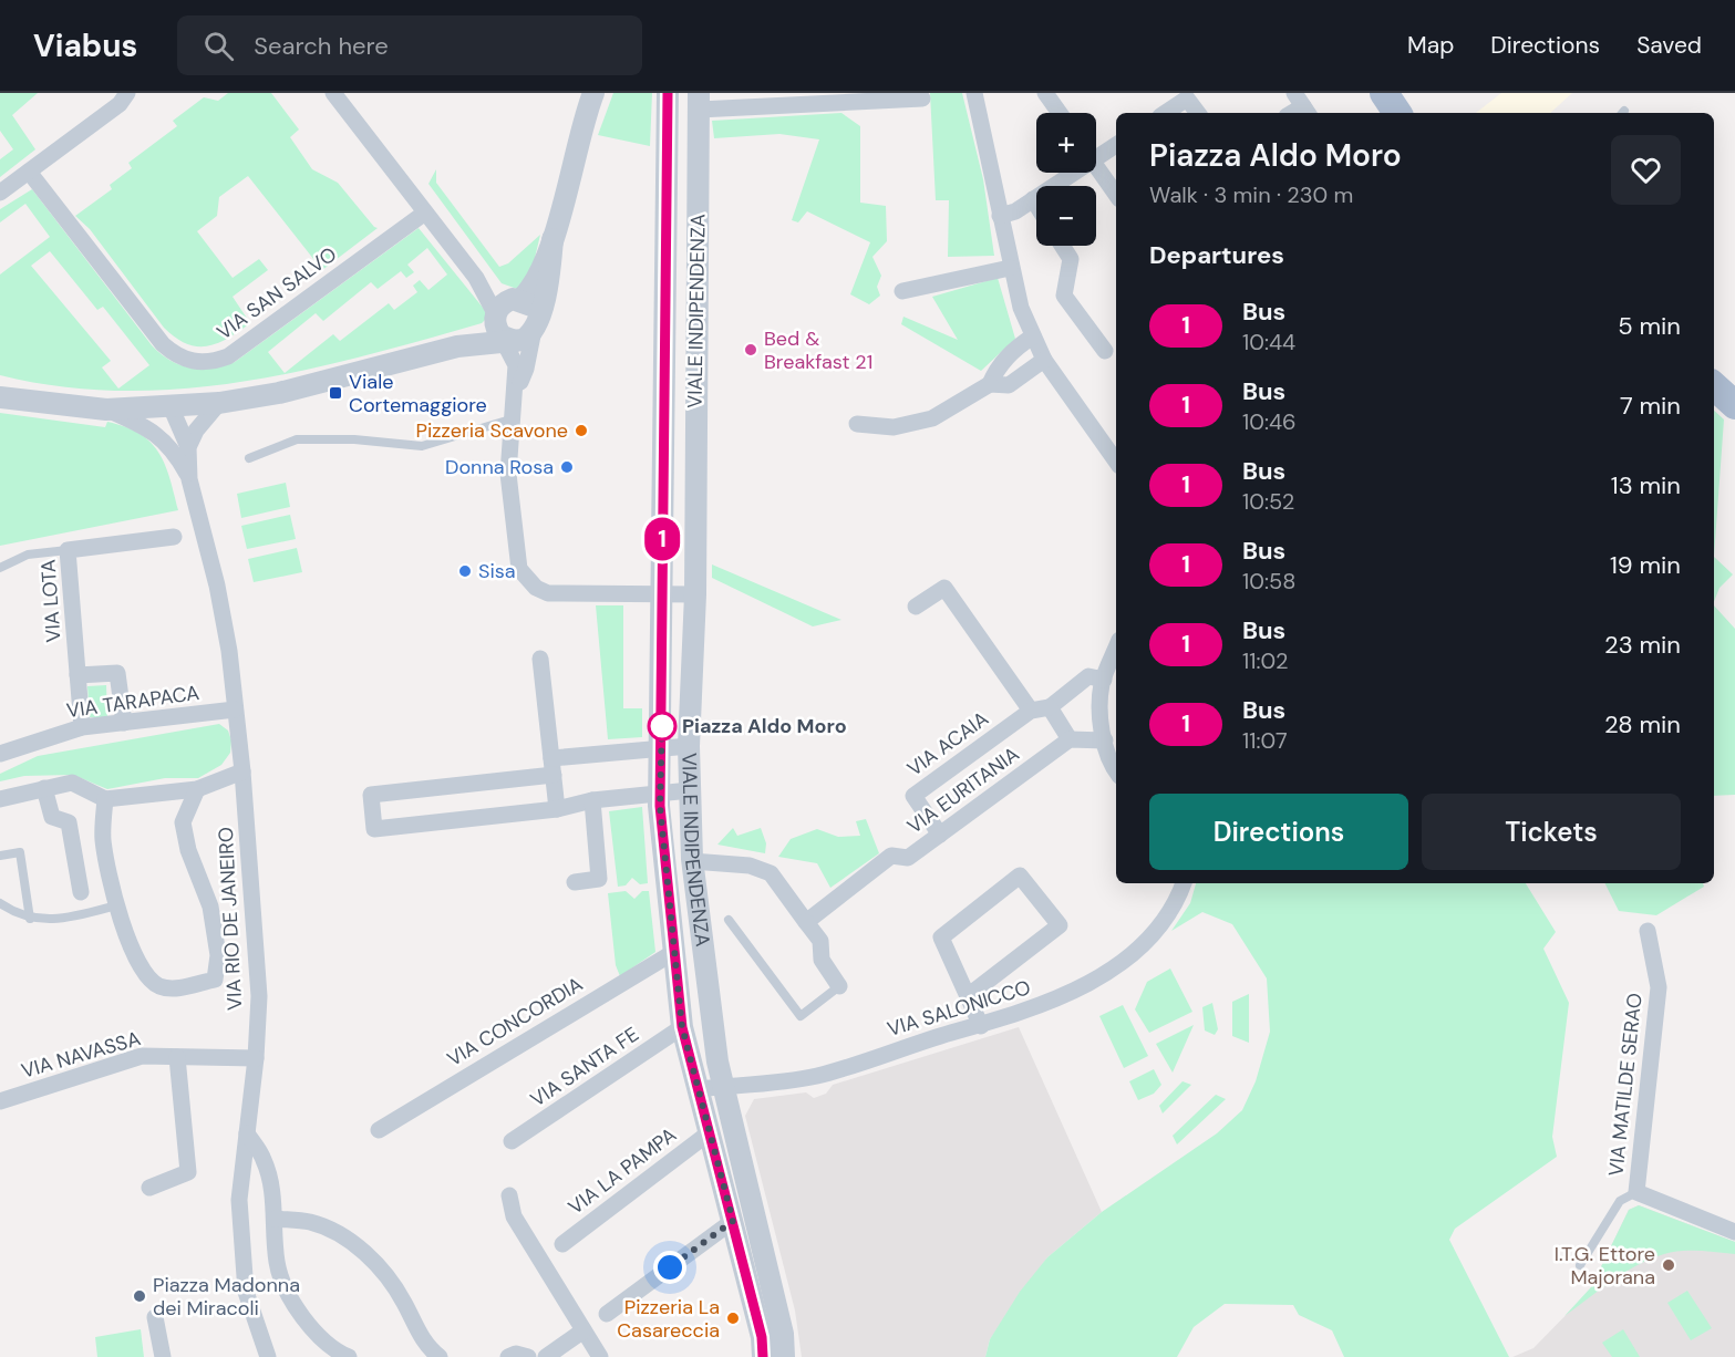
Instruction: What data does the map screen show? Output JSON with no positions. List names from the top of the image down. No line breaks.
{"streets":{"street":["VIA SAN SALVO","VIALE INDIPENDENZA","VIA LOTA","VIA TARAPACA","VIA ACAIA","VIA EURITANIA","VIA RIO DE JANEIRO","VIA SALONICCO","VIA CONCORDIA","VIA NAVASSA","VIA SANTA FE","VIA MATILDE SERAO","VIA LA PAMPA"]},"crossings":[["VIALE INDIPENDENZA","VIA SALONICCO"],["VIALE INDIPENDENZA","VIA CONCORDIA"],["VIALE INDIPENDENZA","VIA SANTA FE"],["VIALE INDIPENDENZA","VIA LA PAMPA"],["VIA LOTA","VIA TARAPACA"],["VIA TARAPACA","VIA RIO DE JANEIRO"],["VIA ACAIA","VIA EURITANIA"],["VIA RIO DE JANEIRO","VIA NAVASSA"]],"places":{"other":["Bed & Breakfast 21","Pizzeria Scavone","Donna Rosa","Sisa","Piazza Aldo Moro","I.T.G. Ettore Majorana","Piazza Madonna dei Miracoli","Pizzeria La Casareccia"],"transit":["Viale Cortemaggiore"]},"lines":["bus line 1"],"page":{"header":"Viabus","search":"Search here","nav":["Map","Directions","Saved"],"on_map":"1","map_buttons":["+","−"],"heading":[["Piazza Aldo Moro","Walk · 3 min · 230 m"],"Departures"],"list":[{"mark":"1","name":"Bus","note":"10:44","value":"5 min"},{"mark":"1","name":"Bus","note":"10:46","value":"7 min"},{"mark":"1","name":"Bus","note":"10:52","value":"13 min"},{"mark":"1","name":"Bus","note":"10:58","value":"19 min"},{"mark":"1","name":"Bus","note":"11:02","value":"23 min"},{"mark":"1","name":"Bus","note":"11:07","value":"28 min"}],"buttons":["Directions","Tickets"]}}
